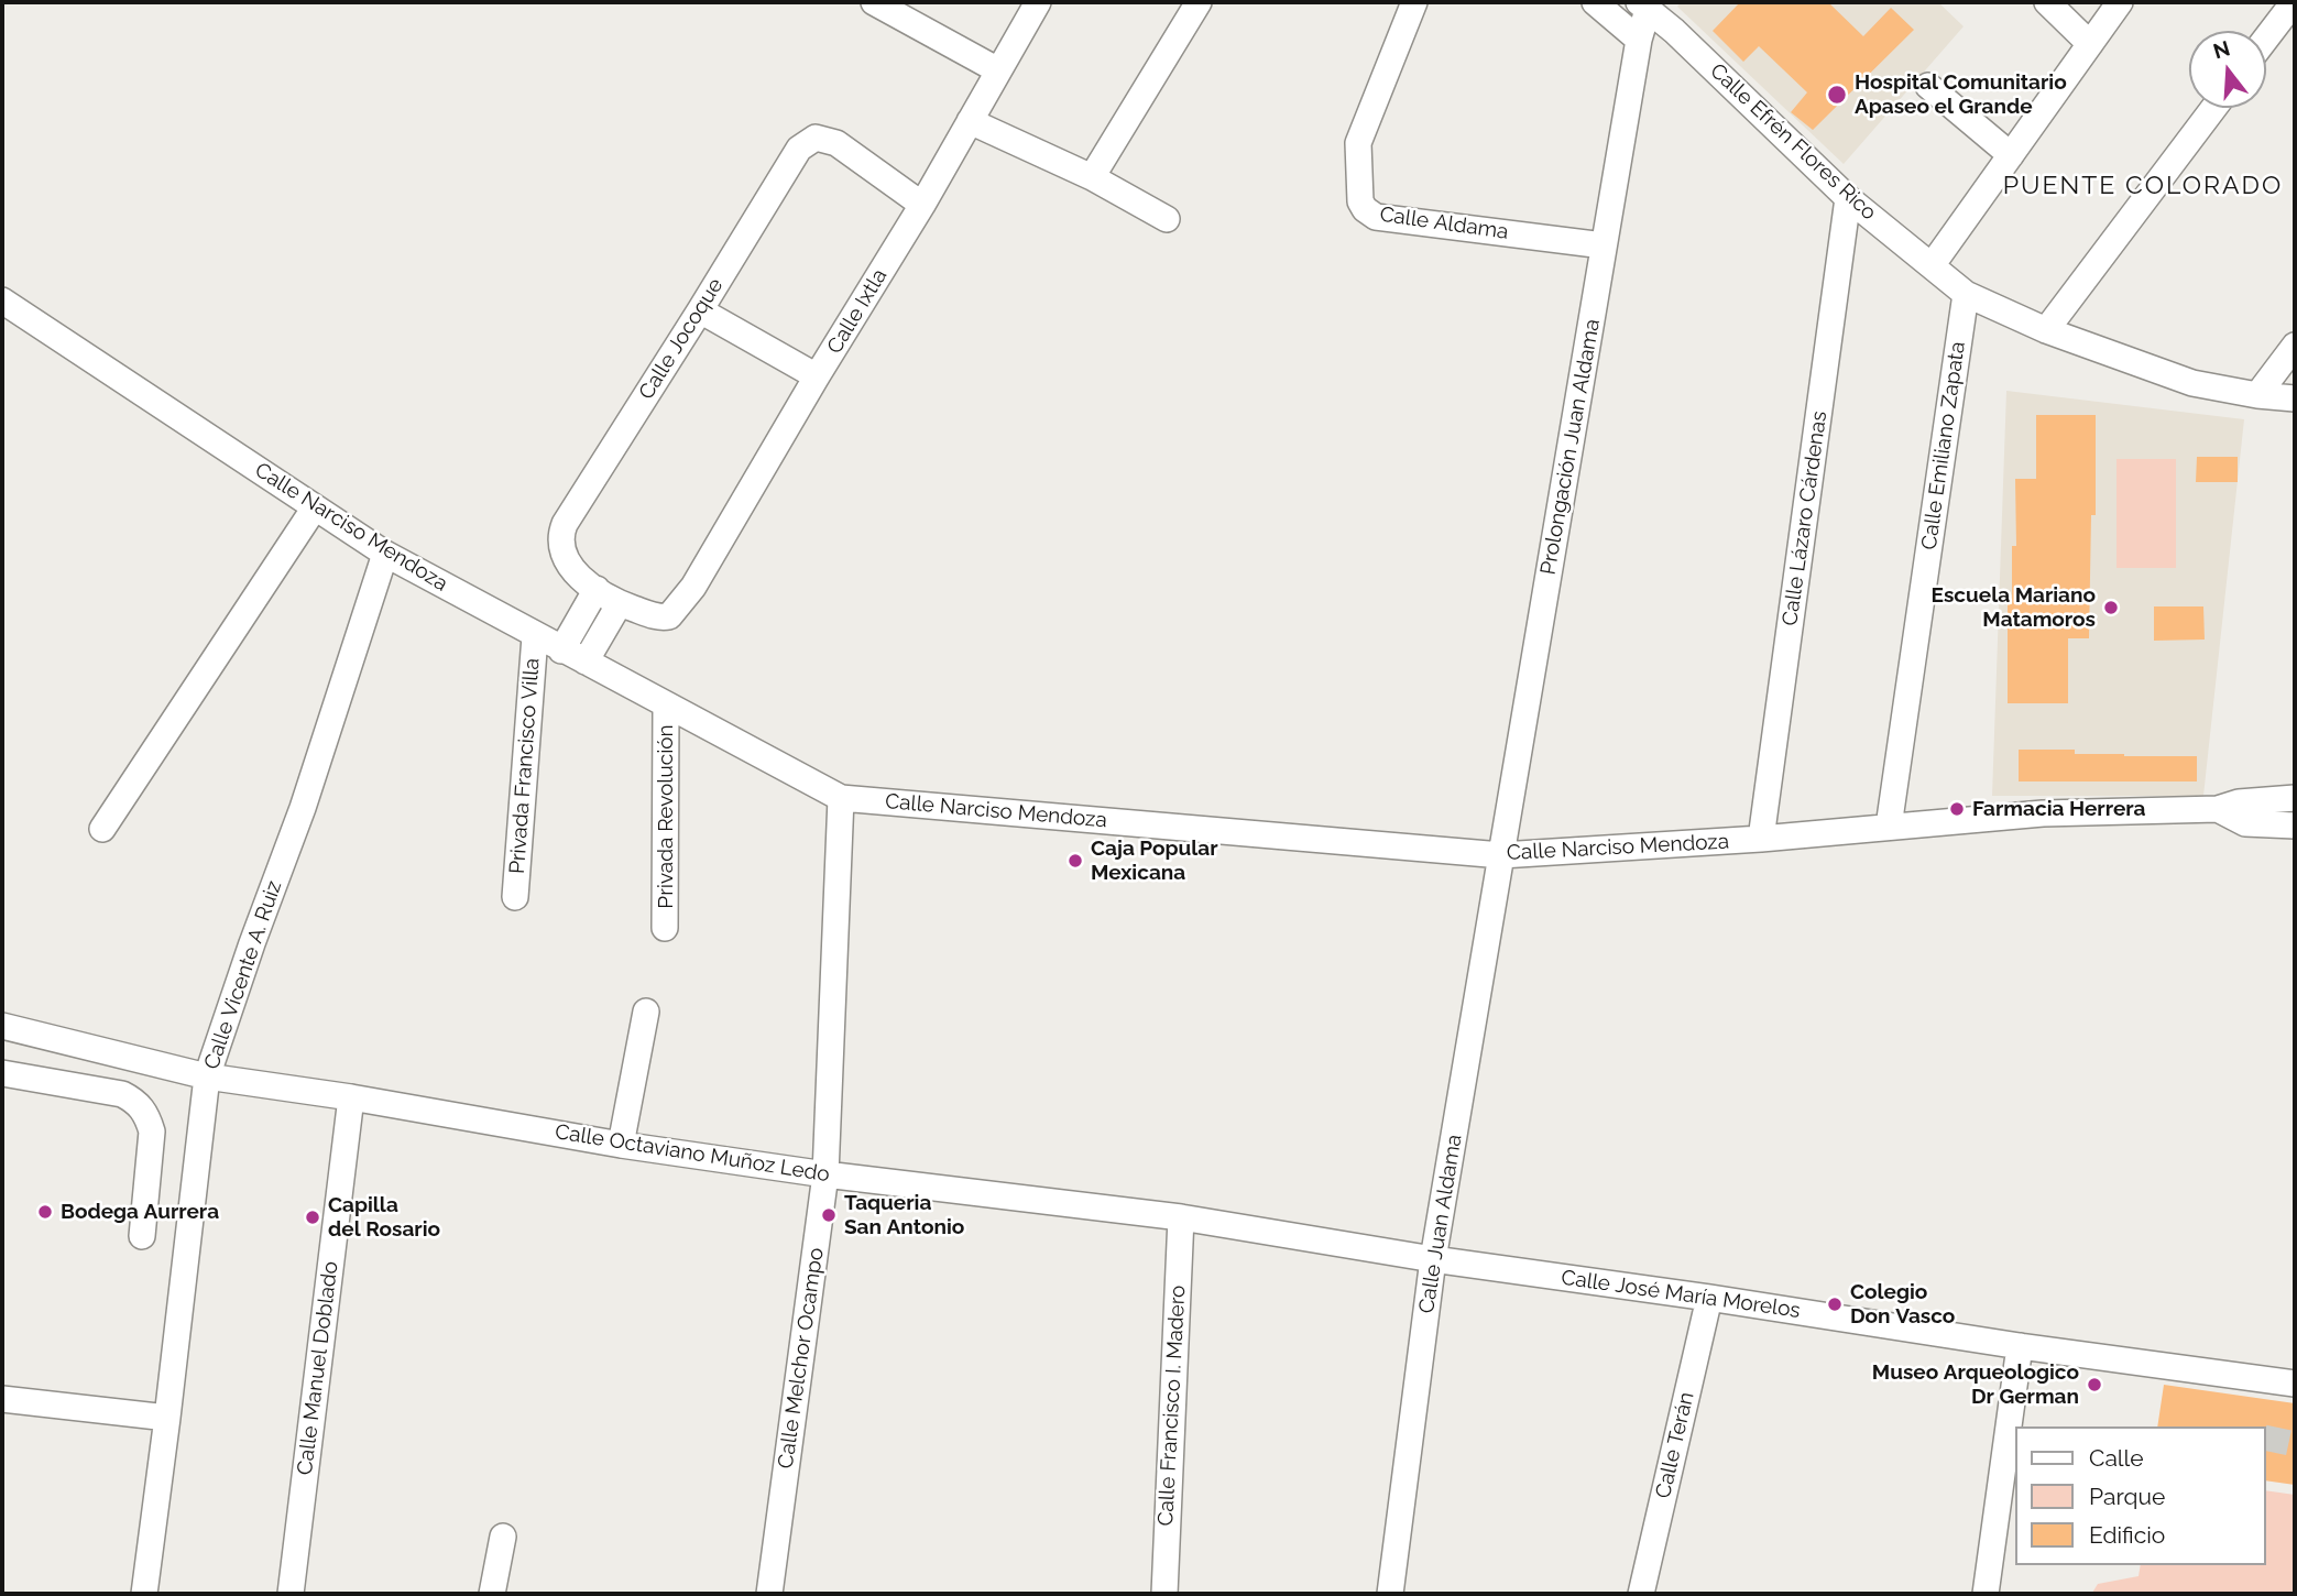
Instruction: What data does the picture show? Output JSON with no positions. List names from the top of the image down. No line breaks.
{"streets":{"street":["Calle Efrén Flores Rico","Calle Aldama","Calle Ixtla","Calle Jocoque","Calle Emiliano Zapata","Prolongación Juan Aldama","Calle Lázaro Cárdenas","Calle Narciso Mendoza","Privada Francisco Villa","Privada Revolución","Calle Vicente A. Ruiz","Calle Octaviano Muñoz Ledo","Calle Juan Aldama","Calle José María Morelos","Calle Melchor Ocampo","Calle Manuel Doblado","Calle Francisco I. Madero","Calle Terán"]},"crossings":[["Calle Efrén Flores Rico","Calle Emiliano Zapata"],["Calle Efrén Flores Rico","Prolongación Juan Aldama"],["Calle Efrén Flores Rico","Calle Lázaro Cárdenas"],["Calle Aldama","Prolongación Juan Aldama"],["Calle Ixtla","Calle Jocoque"],["Calle Emiliano Zapata","Calle Narciso Mendoza"],["Prolongación Juan Aldama","Calle Narciso Mendoza"],["Prolongación Juan Aldama","Calle Juan Aldama"],["Calle Lázaro Cárdenas","Calle Narciso Mendoza"],["Calle Narciso Mendoza","Privada Francisco Villa"],["Calle Narciso Mendoza","Privada Revolución"],["Calle Narciso Mendoza","Calle Vicente A. Ruiz"],["Calle Narciso Mendoza","Calle Juan Aldama"],["Calle Narciso Mendoza","Calle Melchor Ocampo"],["Calle Vicente A. Ruiz","Calle Octaviano Muñoz Ledo"],["Calle Octaviano Muñoz Ledo","Calle Juan Aldama"],["Calle Octaviano Muñoz Ledo","Calle José María Morelos"],["Calle Octaviano Muñoz Ledo","Calle Melchor Ocampo"],["Calle Octaviano Muñoz Ledo","Calle Manuel Doblado"],["Calle Octaviano Muñoz Ledo","Calle Francisco I. Madero"],["Calle Juan Aldama","Calle José María Morelos"],["Calle José María Morelos","Calle Terán"]],"districts":["PUENTE COLORADO"],"places":["Hospital Comunitario Apaseo el Grande","Escuela Mariano Matamoros","Farmacia Herrera","Caja Popular Mexicana","Bodega Aurrera","Taqueria San Antonio","Capilla del Rosario","Colegio Don Vasco","Museo Arqueologico Dr German"],"legend":["Calle","Parque","Edificio"],"north":"top"}
